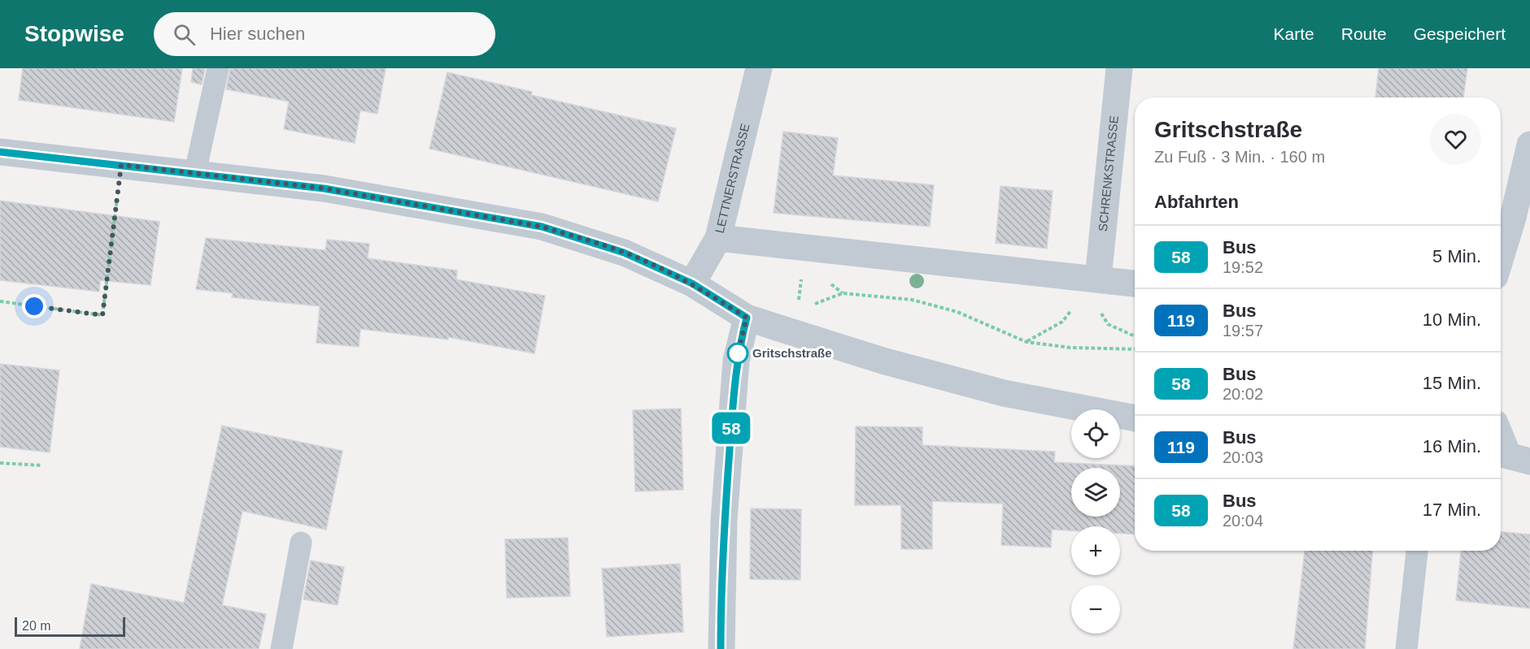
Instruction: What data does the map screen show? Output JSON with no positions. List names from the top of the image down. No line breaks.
{"streets":{"street":["SCHRENKSTRASSE","LETTNERSTRASSE"]},"places":["Gritschstraße"],"lines":["bus line 58"],"scale_bar":"20 m","page":{"header":"Stopwise","search":"Hier suchen","nav":["Karte","Route","Gespeichert"],"on_map":"58","heading":[["Gritschstraße","Zu Fuß · 3 Min. · 160 m"],"Abfahrten"],"list":[{"mark":"58","name":"Bus","note":"19:52","value":"5 Min."},{"mark":"119","name":"Bus","note":"19:57","value":"10 Min."},{"mark":"58","name":"Bus","note":"20:02","value":"15 Min."},{"mark":"119","name":"Bus","note":"20:03","value":"16 Min."},{"mark":"58","name":"Bus","note":"20:04","value":"17 Min."}],"map_buttons":["+","−"],"scale":"20 m"}}
